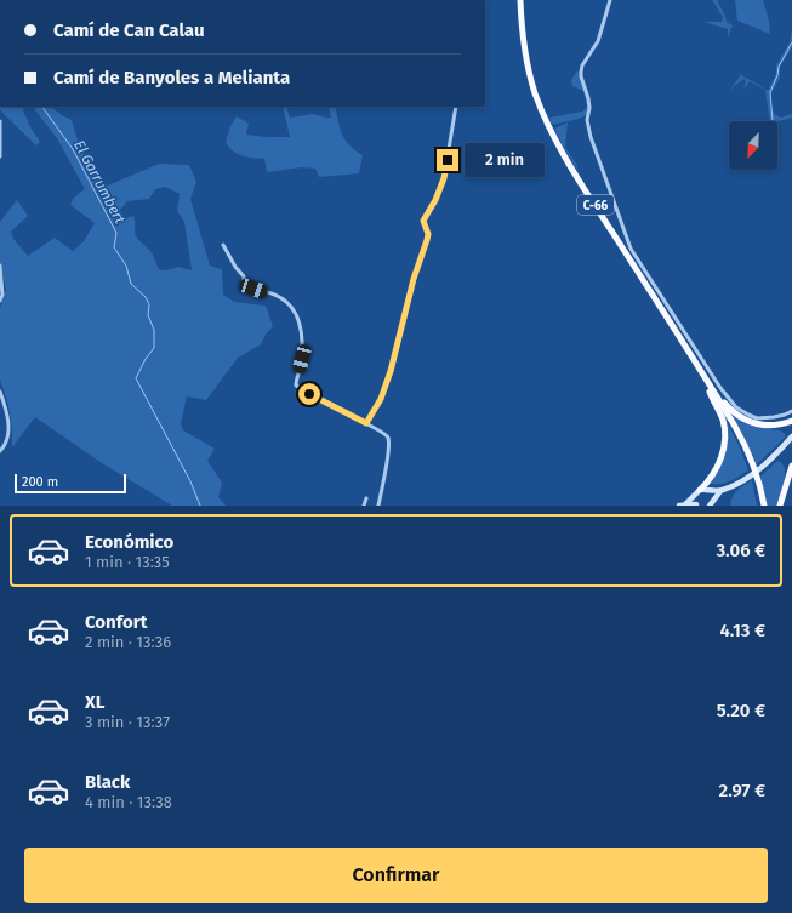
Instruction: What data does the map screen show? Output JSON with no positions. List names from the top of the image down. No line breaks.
{"streets":{"highway":["C-66"]},"water":["El Garrumbert"],"scale_bar":"200 m","north":"bottom left","page":{"banner":["Camí de Can Calau","Camí de Banyoles a Melianta"],"bubble":"2 min","scale":"200 m","list":[{"name":"Económico","note":"1 min · 13:35","value":"3.06 €"},{"name":"Confort","note":"2 min · 13:36","value":"4.13 €"},{"name":"XL","note":"3 min · 13:37","value":"5.20 €"},{"name":"Black","note":"4 min · 13:38","value":"2.97 €"}],"buttons":"Confirmar"}}
